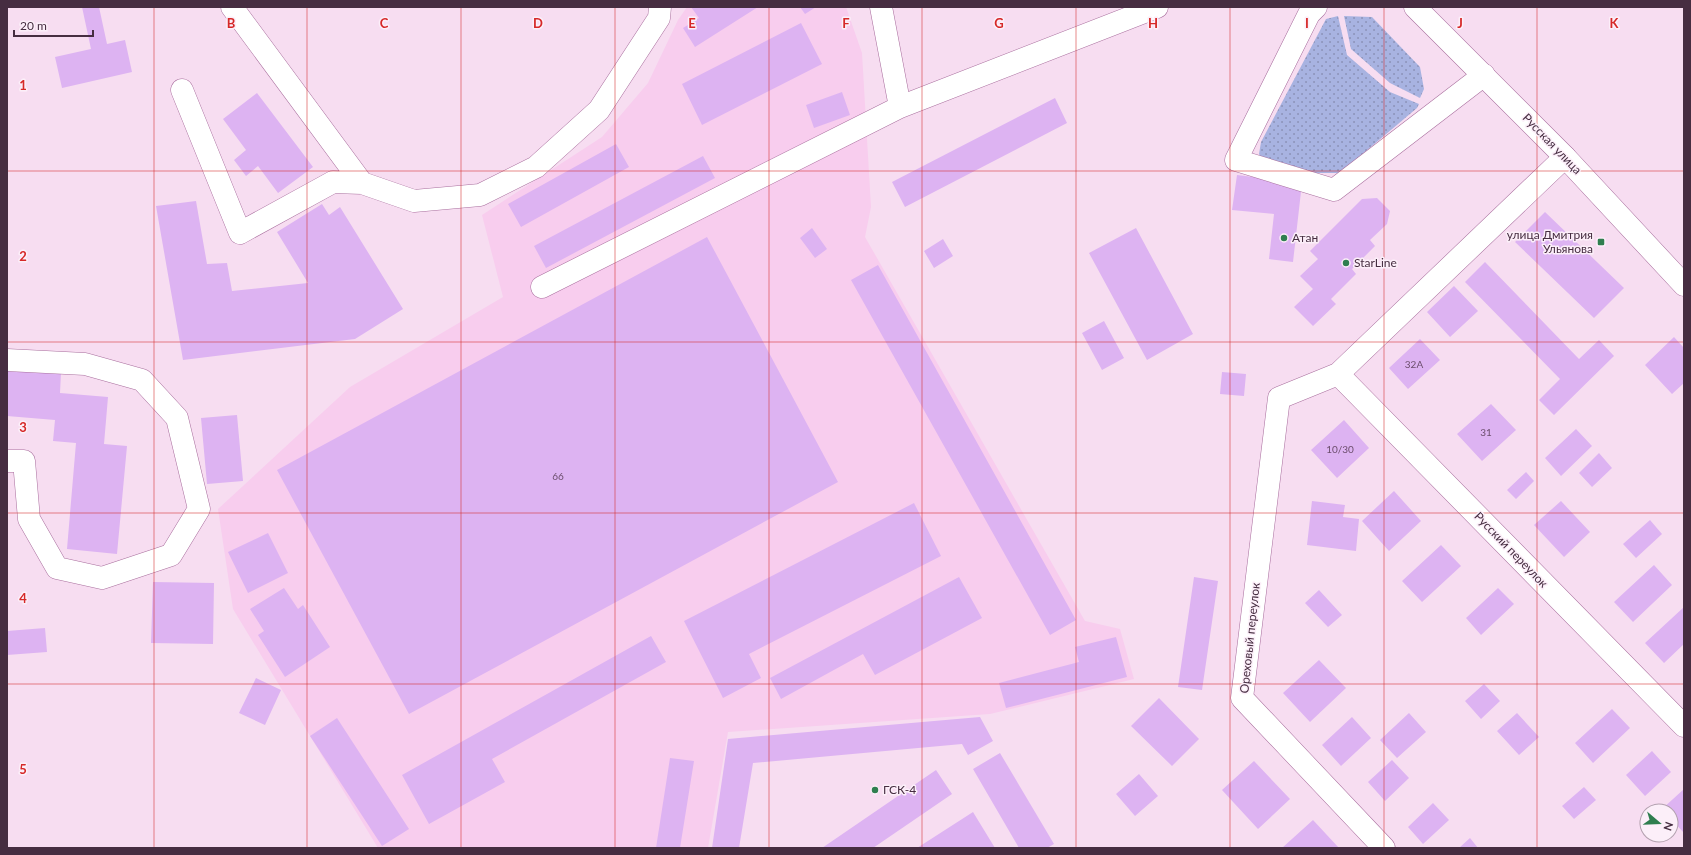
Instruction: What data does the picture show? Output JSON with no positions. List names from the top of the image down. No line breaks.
{"streets":{"street":["Русская улица","Русский переулок","Ореховый переулок"]},"crossings":[["Русский переулок","Ореховый переулок"]],"places":{"other":["Атан","StarLine","ГСК-4"],"transit":["улица Дмитрия Ульянова"]},"house_numbers":["32А","31","10/30","66"],"scale_bar":"20 m","north":"right","grid":{"columns":["B","C","D","E","F","G","H","I","J","K"],"rows":["1","2","3","4","5"]}}
